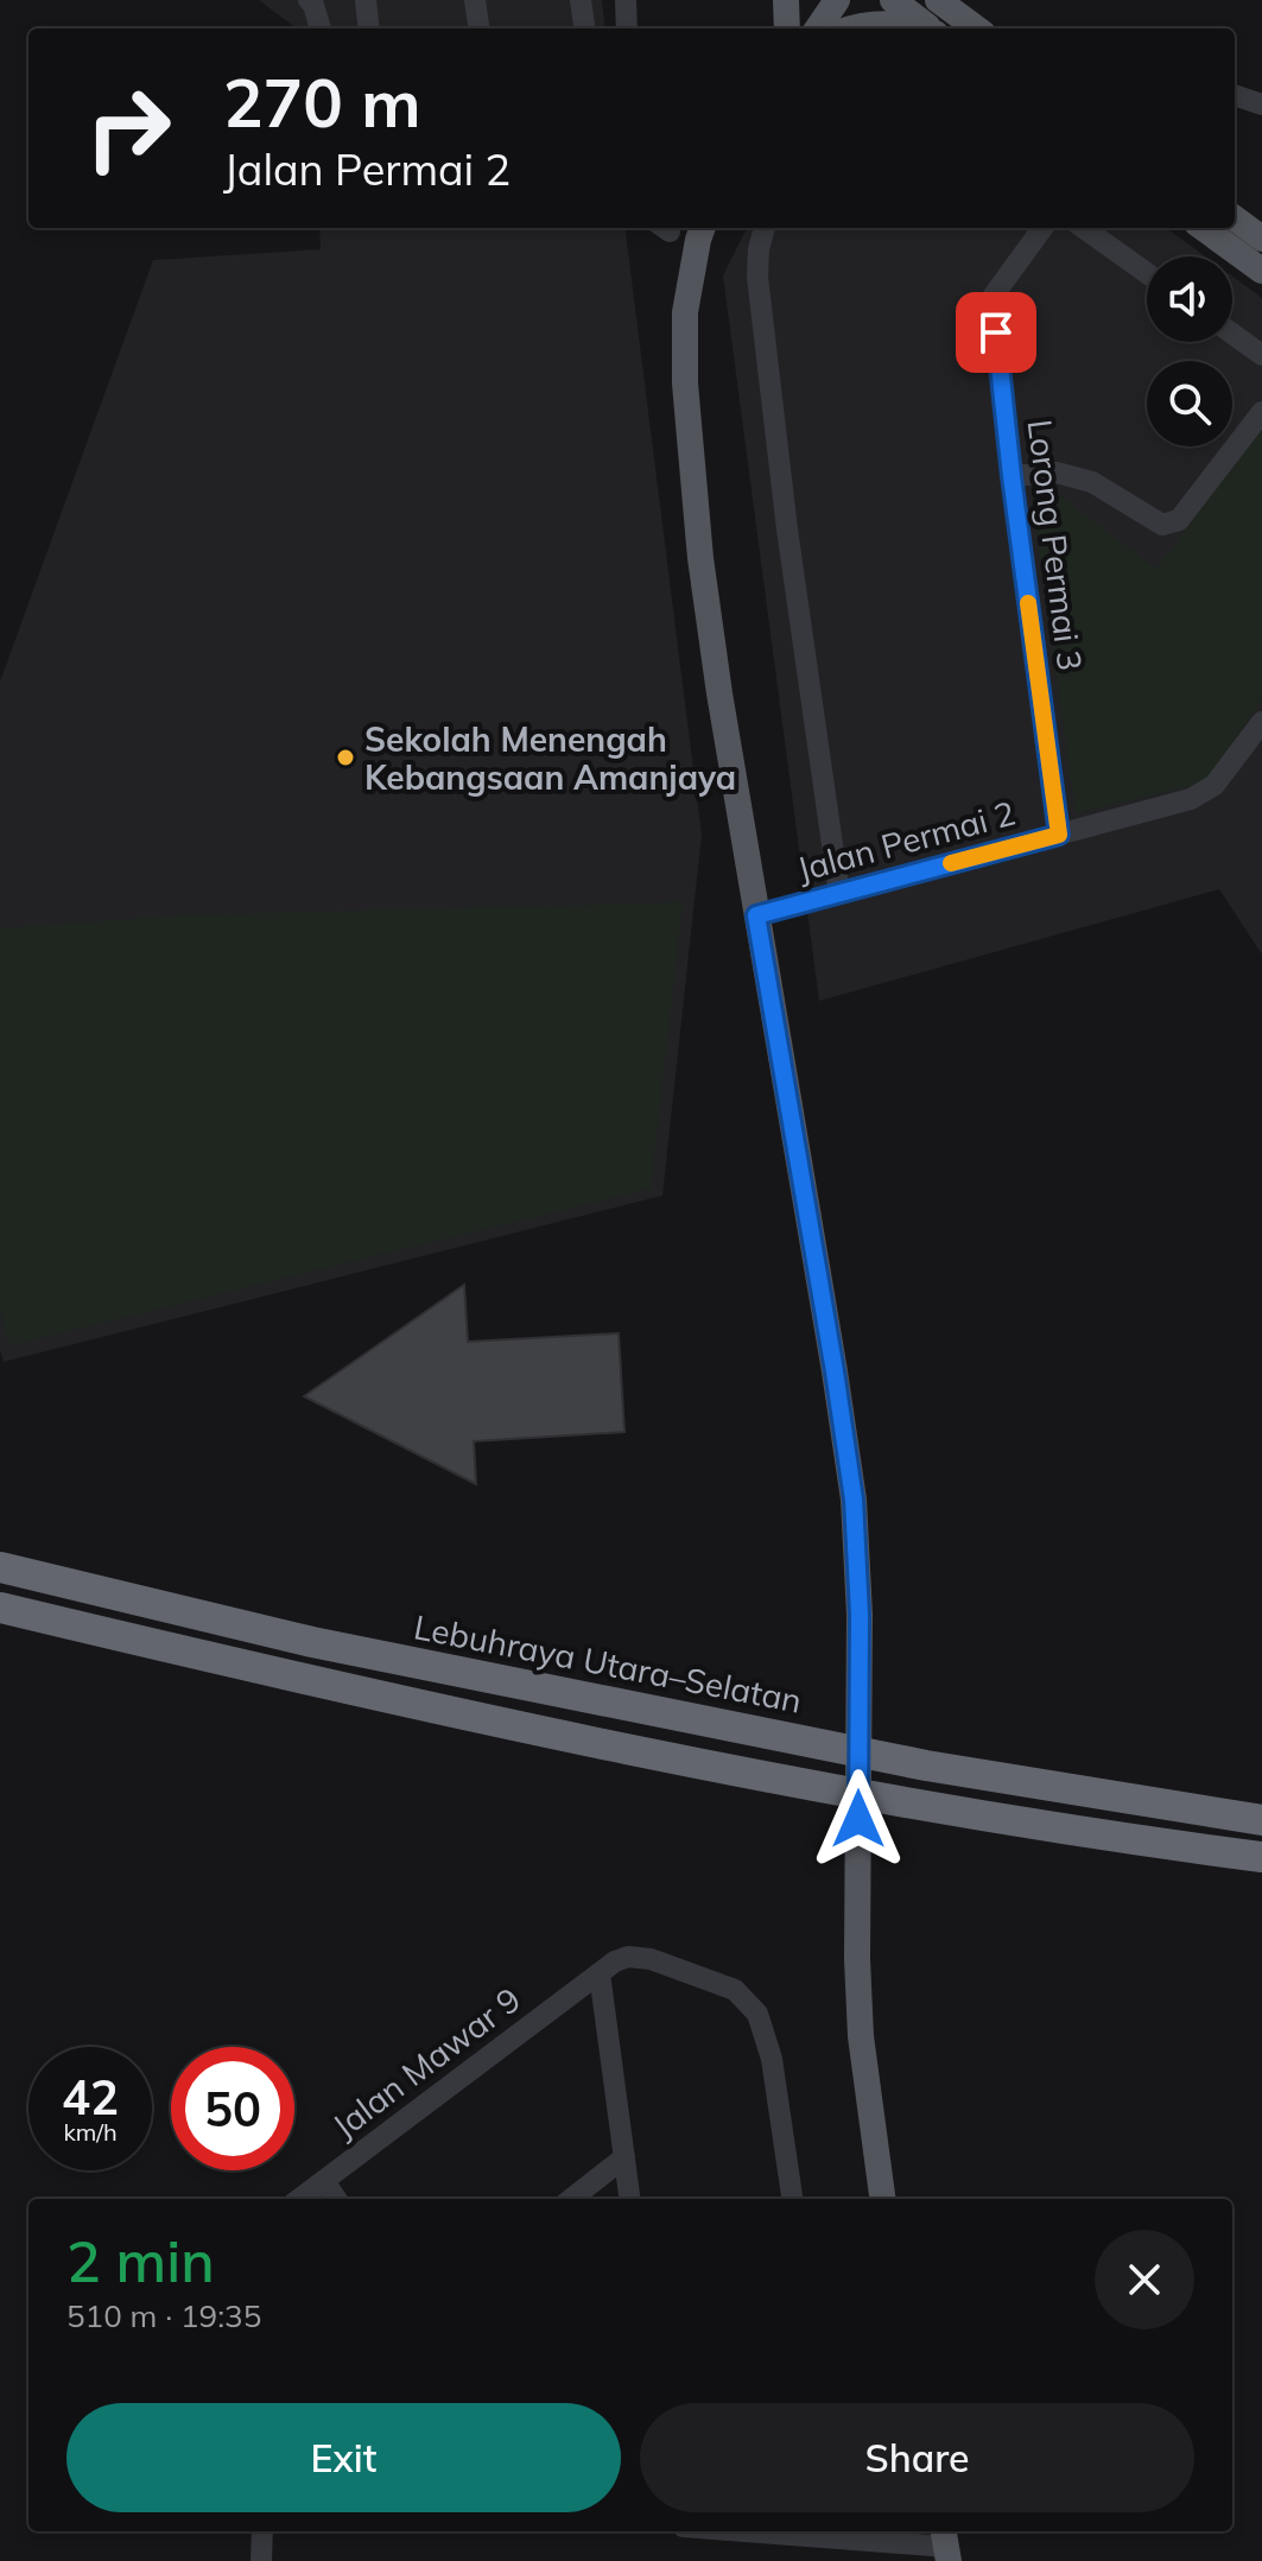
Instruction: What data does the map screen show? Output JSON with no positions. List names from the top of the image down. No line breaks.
{"streets":{"highway":["Lebuhraya Utara–Selatan"],"street":["Lorong Permai 3","Jalan Permai 2","Jalan Mawar 9"]},"crossings":[["Lorong Permai 3","Jalan Permai 2"]],"places":["Sekolah Menengah Kebangsaan Amanjaya"],"page":{"turn":["270 m","Jalan Permai 2"],"speed":"42 km/h","limit":"50","heading":["2 min","510 m · 19:35"],"buttons":["Exit","Share"]}}
